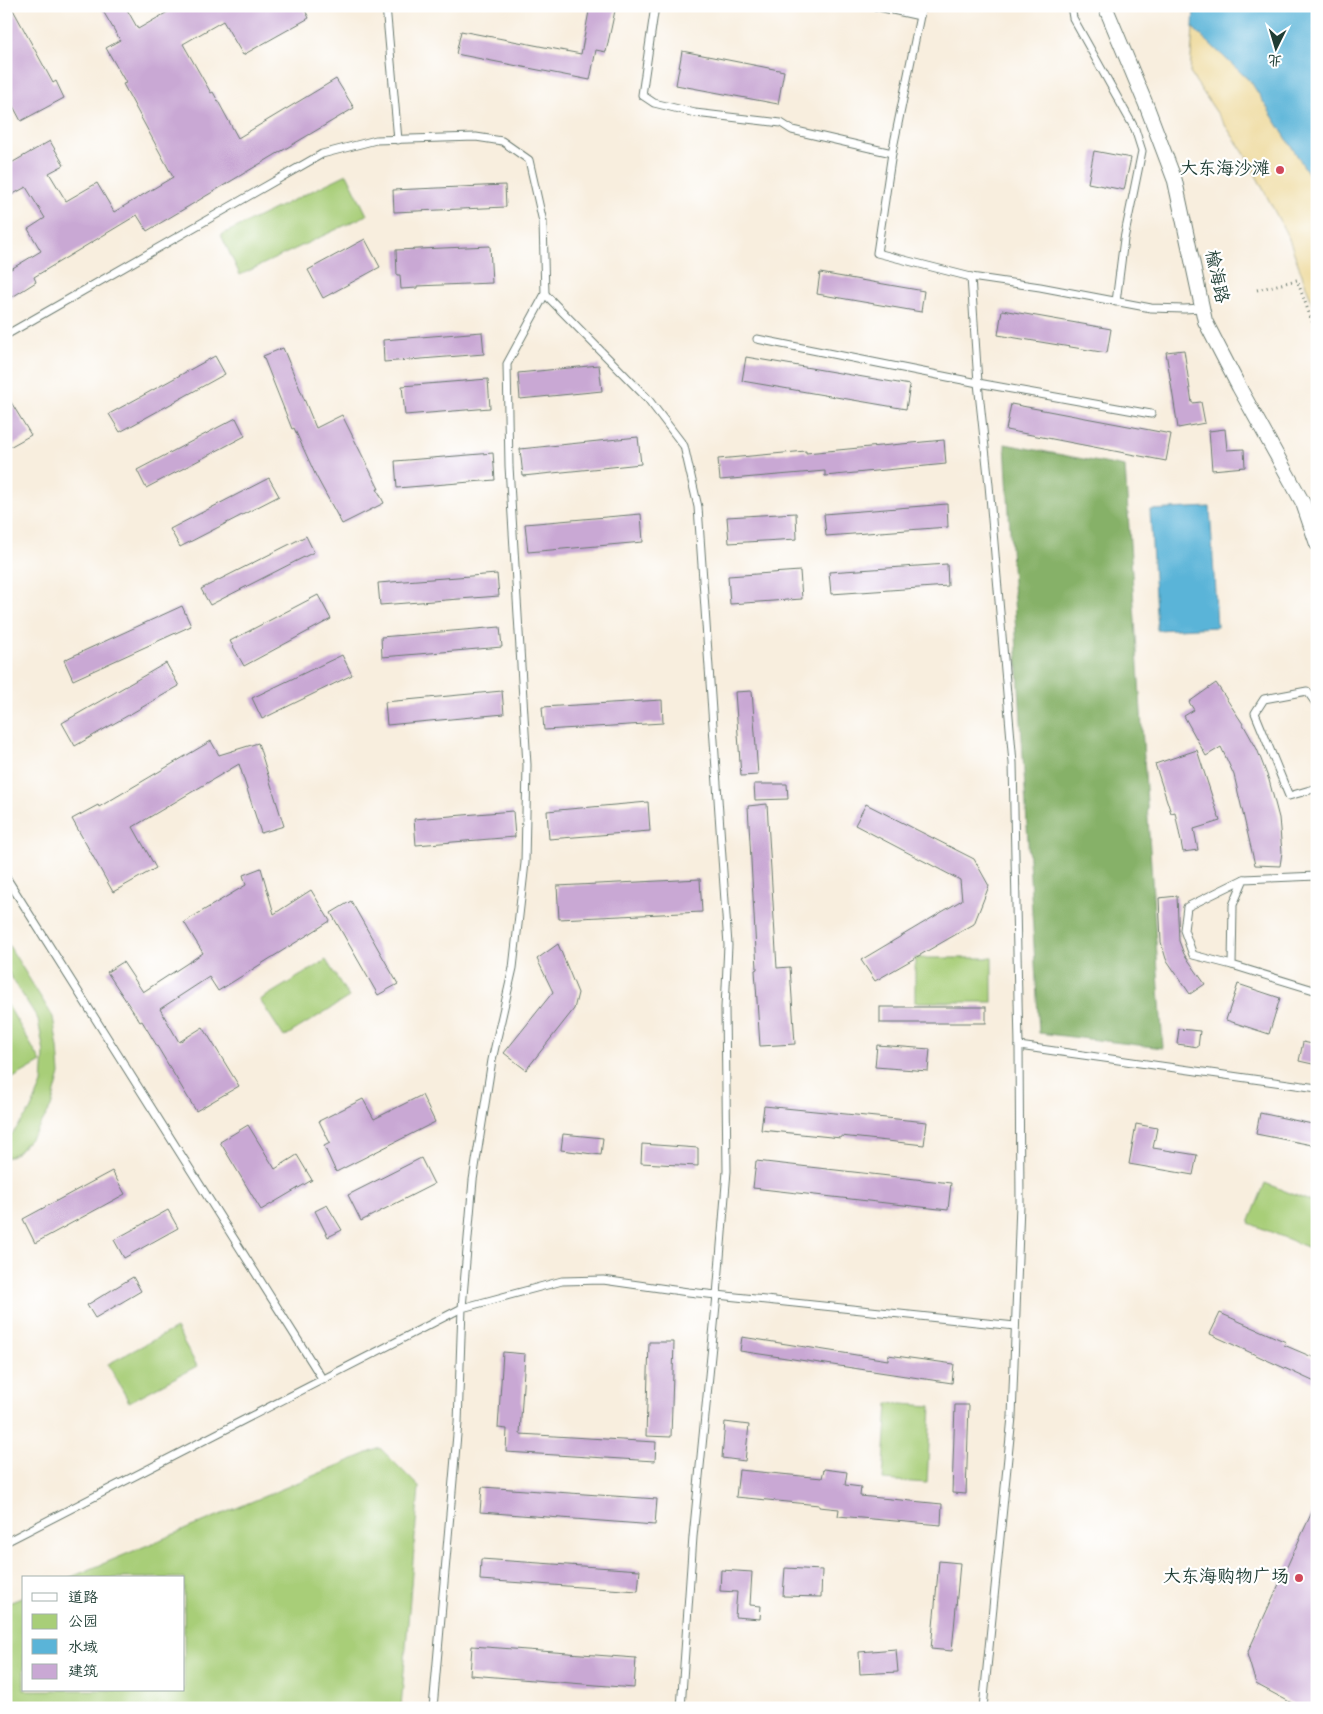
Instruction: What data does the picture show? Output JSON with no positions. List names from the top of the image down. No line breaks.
{"streets":{"street":["榆海路"]},"places":["大东海沙滩","大东海购物广场"],"legend":["道路","公园","水域","建筑"],"north":"bottom"}
